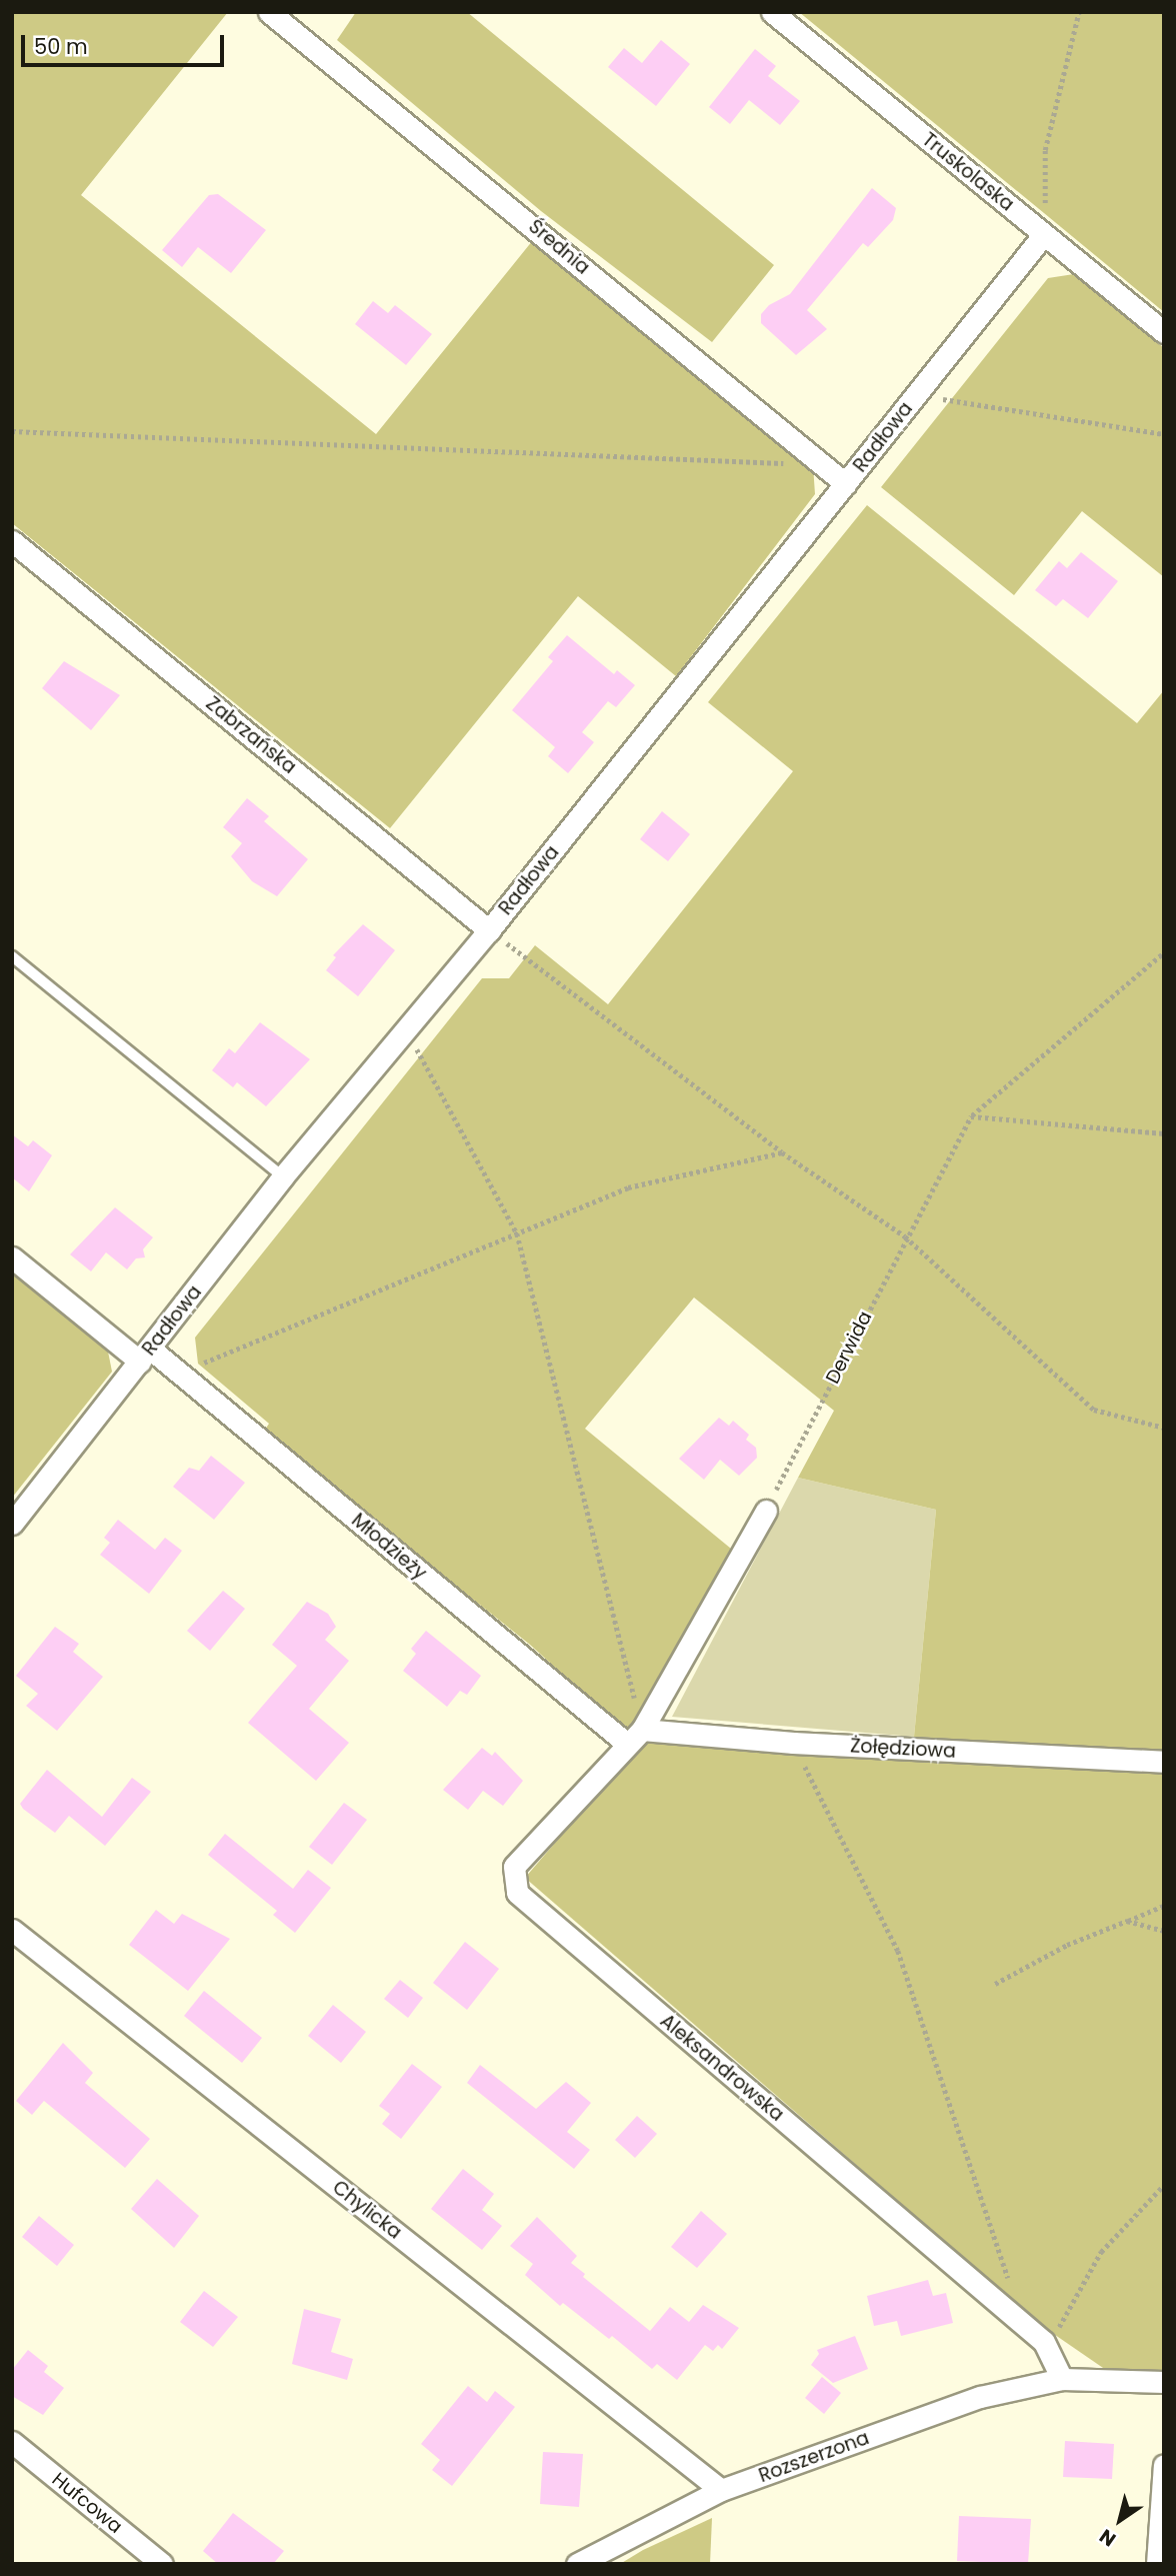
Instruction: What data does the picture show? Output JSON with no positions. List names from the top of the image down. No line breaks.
{"streets":{"street":["Truskolaska","Średnia","Radłowa","Zabrzańska","Młodzieży","Żołędziowa","Aleksandrowska","Chylicka","Rozszerzona","Hufcowa"],"path":["Derwida"]},"crossings":[["Truskolaska","Radłowa"],["Średnia","Radłowa"],["Radłowa","Zabrzańska"],["Radłowa","Młodzieży"],["Młodzieży","Żołędziowa"],["Młodzieży","Aleksandrowska"],["Żołędziowa","Aleksandrowska"],["Aleksandrowska","Rozszerzona"],["Chylicka","Rozszerzona"]],"scale_bar":"50 m","north":"bottom left"}
